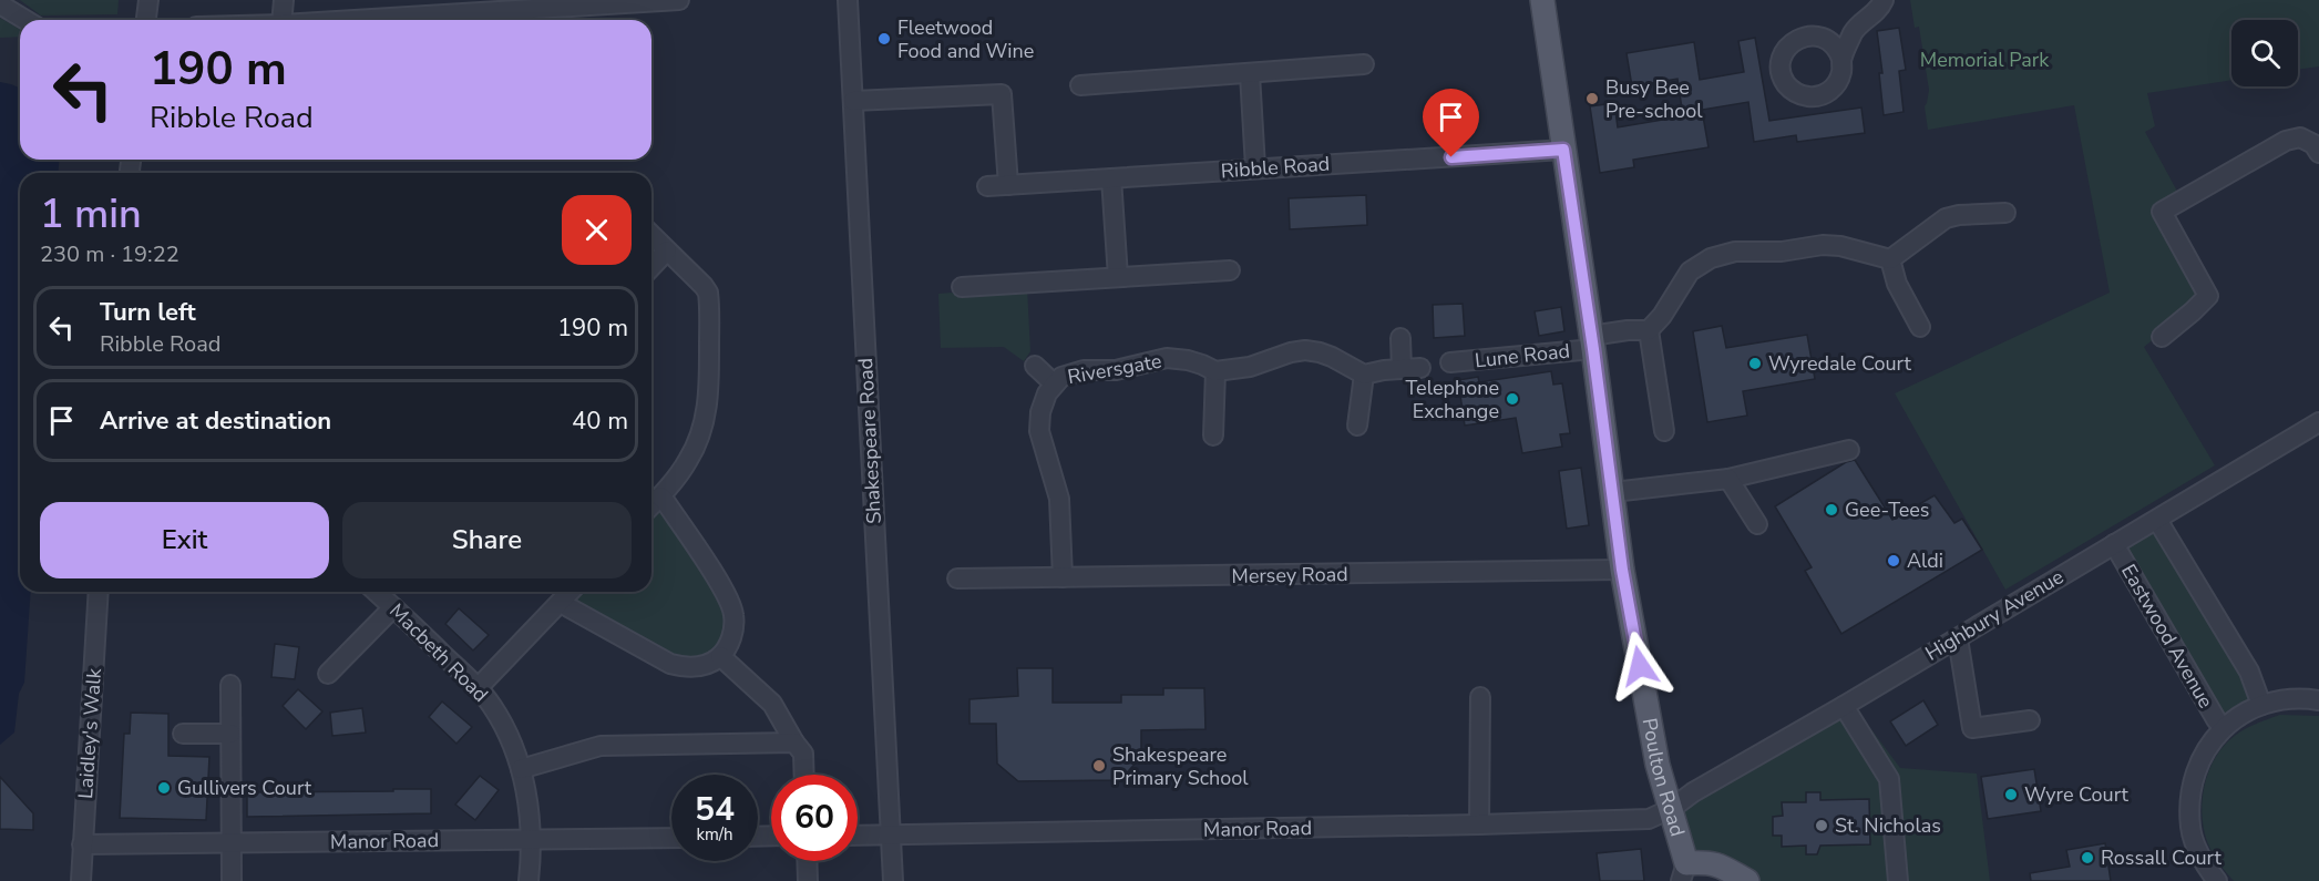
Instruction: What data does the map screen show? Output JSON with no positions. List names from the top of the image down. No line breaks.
{"streets":{"main road":["Poulton Road"],"street":["Ribble Road","Lune Road","Riversgate","Shakespeare Road","Mersey Road","Highbury Avenue","Eastwood Avenue","Macbeth Road","Laidley's Walk","Manor Road"]},"crossings":[["Ribble Road","Poulton Road"],["Lune Road","Poulton Road"],["Riversgate","Mersey Road"],["Shakespeare Road","Manor Road"],["Mersey Road","Poulton Road"],["Highbury Avenue","Eastwood Avenue"],["Highbury Avenue","Poulton Road"],["Highbury Avenue","Manor Road"],["Macbeth Road","Manor Road"],["Laidley's Walk","Manor Road"],["Poulton Road","Manor Road"]],"parks":["Memorial Park"],"places":["Fleetwood Food and Wine","Busy Bee Pre-school","Wyredale Court","Telephone Exchange","Gee-Tees","Aldi","Shakespeare Primary School","Gullivers Court","Wyre Court","St. Nicholas","Rossall Court"],"page":{"turn":["190 m","Ribble Road"],"heading":["1 min","230 m · 19:22"],"list":[{"name":"Turn left","note":"Ribble Road","value":"190 m"},{"name":"Arrive at destination","value":"40 m"}],"buttons":["Exit","Share"],"speed":"54 km/h","limit":"60"}}
